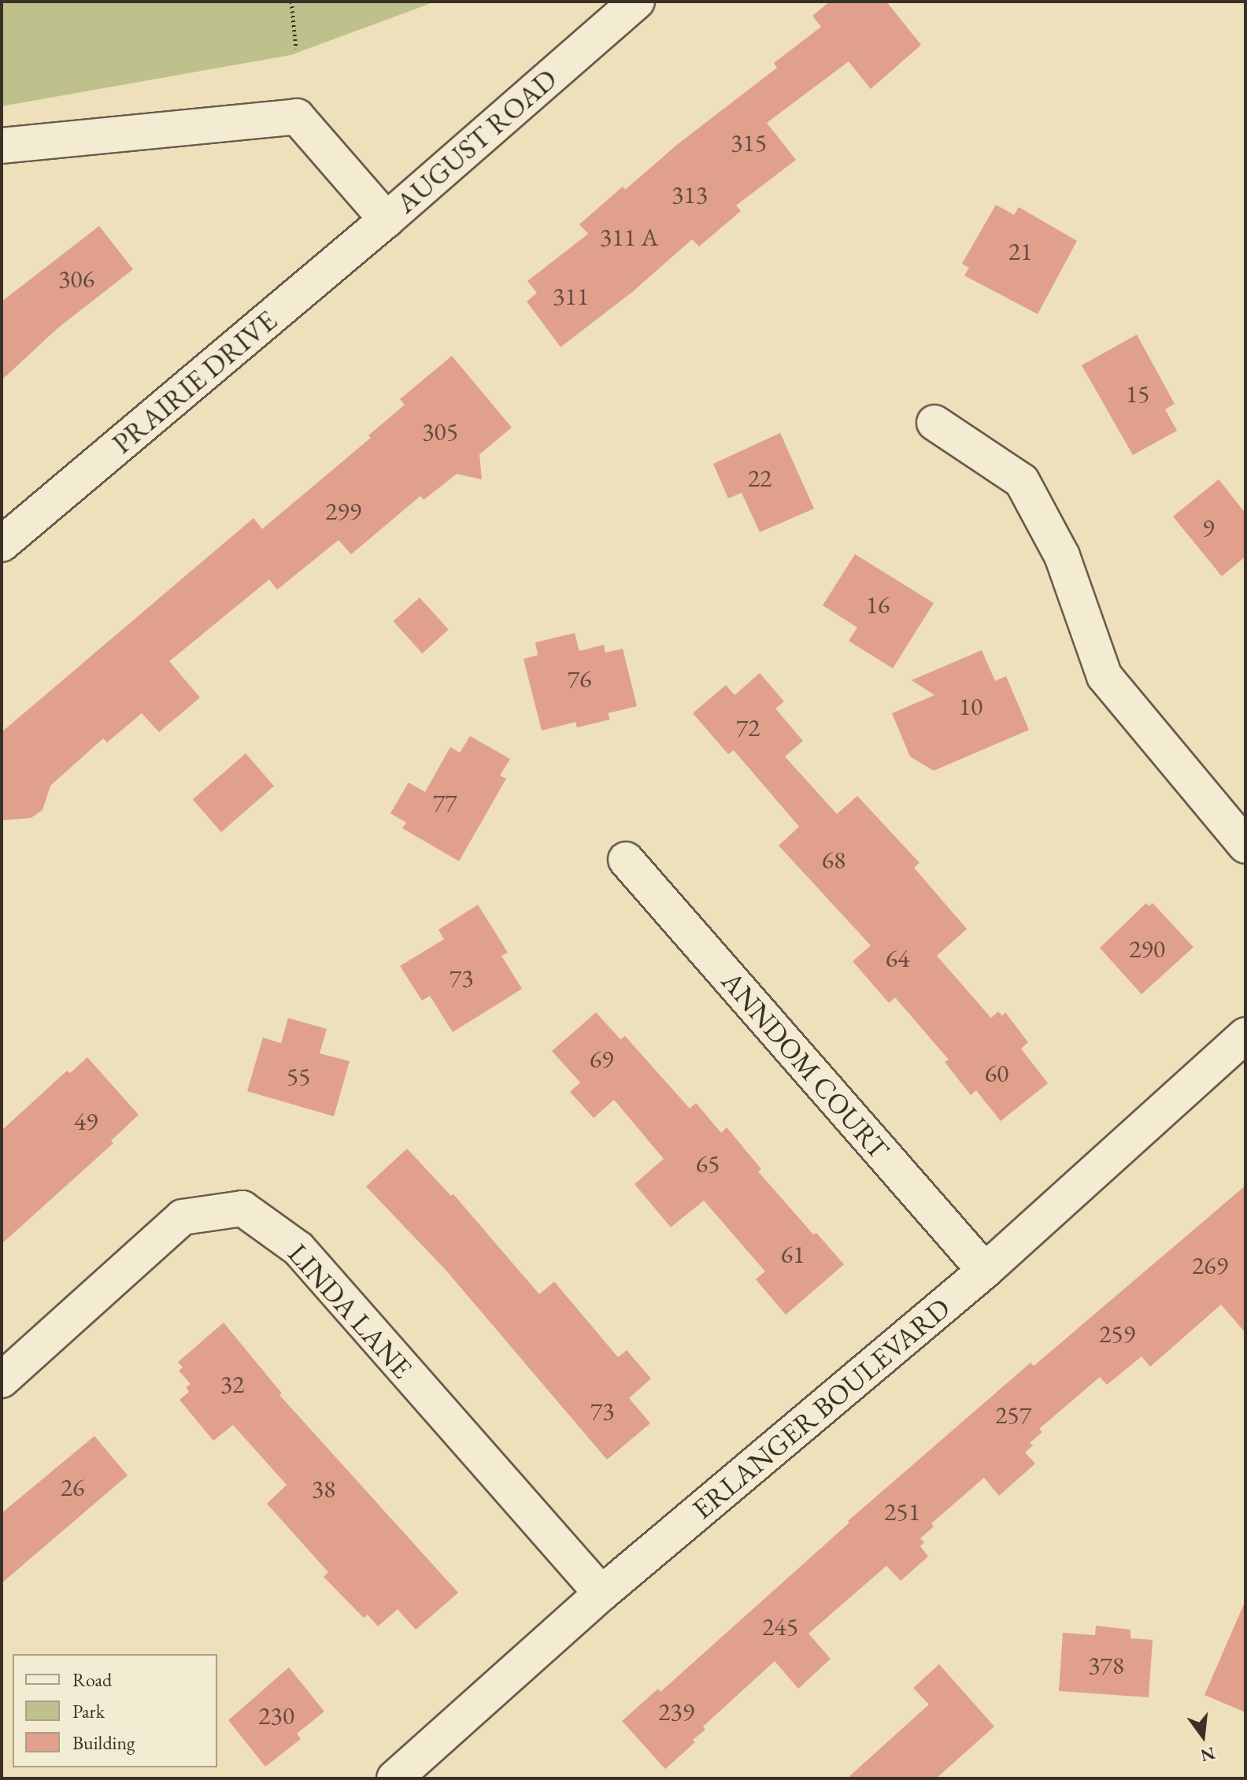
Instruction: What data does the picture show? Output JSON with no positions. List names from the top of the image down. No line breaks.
{"streets":{"street":["AUGUST ROAD","PRAIRIE DRIVE","ANNDOM COURT","LINDA LANE","ERLANGER BOULEVARD"]},"crossings":[["AUGUST ROAD","PRAIRIE DRIVE"],["ANNDOM COURT","ERLANGER BOULEVARD"],["LINDA LANE","ERLANGER BOULEVARD"]],"house_numbers":["315","313","311 A","21","306","311","15","305","22","299","9","16","76","10","72","77","68","290","64","73","69","60","55","49","65","61","269","259","32","73","257","26","38","251","245","378","239","230"],"legend":["Road","Park","Building"],"north":"bottom"}
